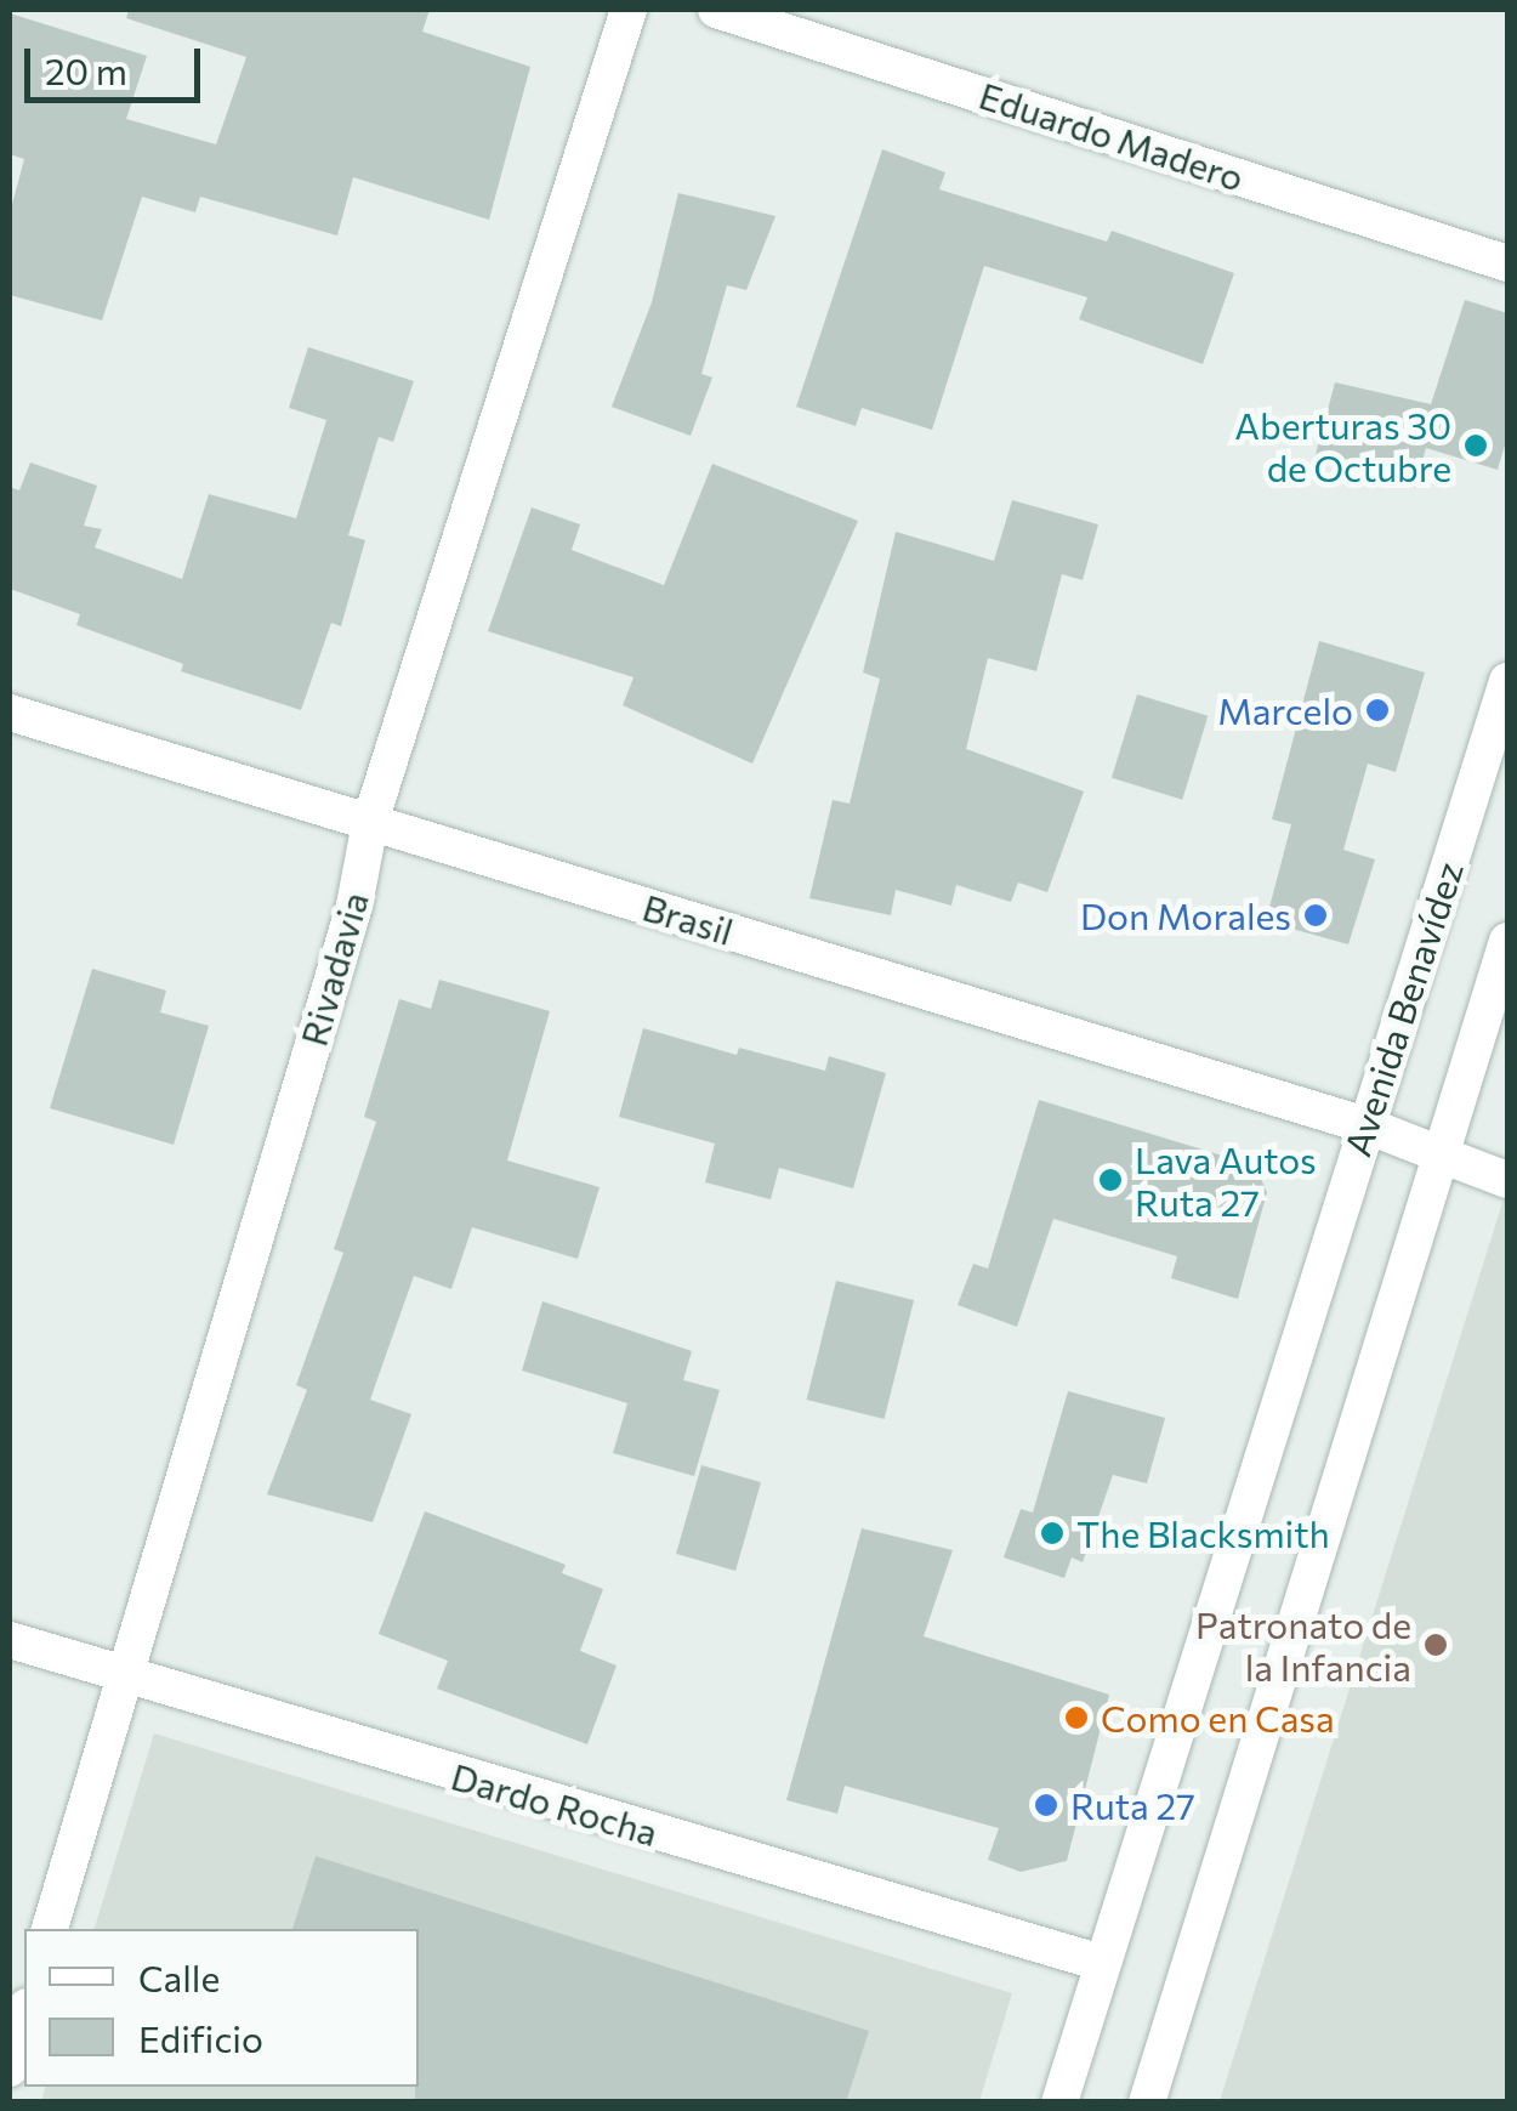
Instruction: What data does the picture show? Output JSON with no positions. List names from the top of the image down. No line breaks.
{"streets":{"street":["Eduardo Madero","Brasil","Rivadavia","Avenida Benavídez","Dardo Rocha"]},"crossings":[["Brasil","Rivadavia"],["Brasil","Avenida Benavídez"],["Rivadavia","Dardo Rocha"],["Avenida Benavídez","Dardo Rocha"]],"places":["Aberturas 30 de Octubre","Marcelo","Don Morales","Lava Autos Ruta 27","The Blacksmith","Patronato de la Infancia","Como en Casa","Ruta 27"],"legend":["Calle","Edificio"],"scale_bar":"20 m"}
